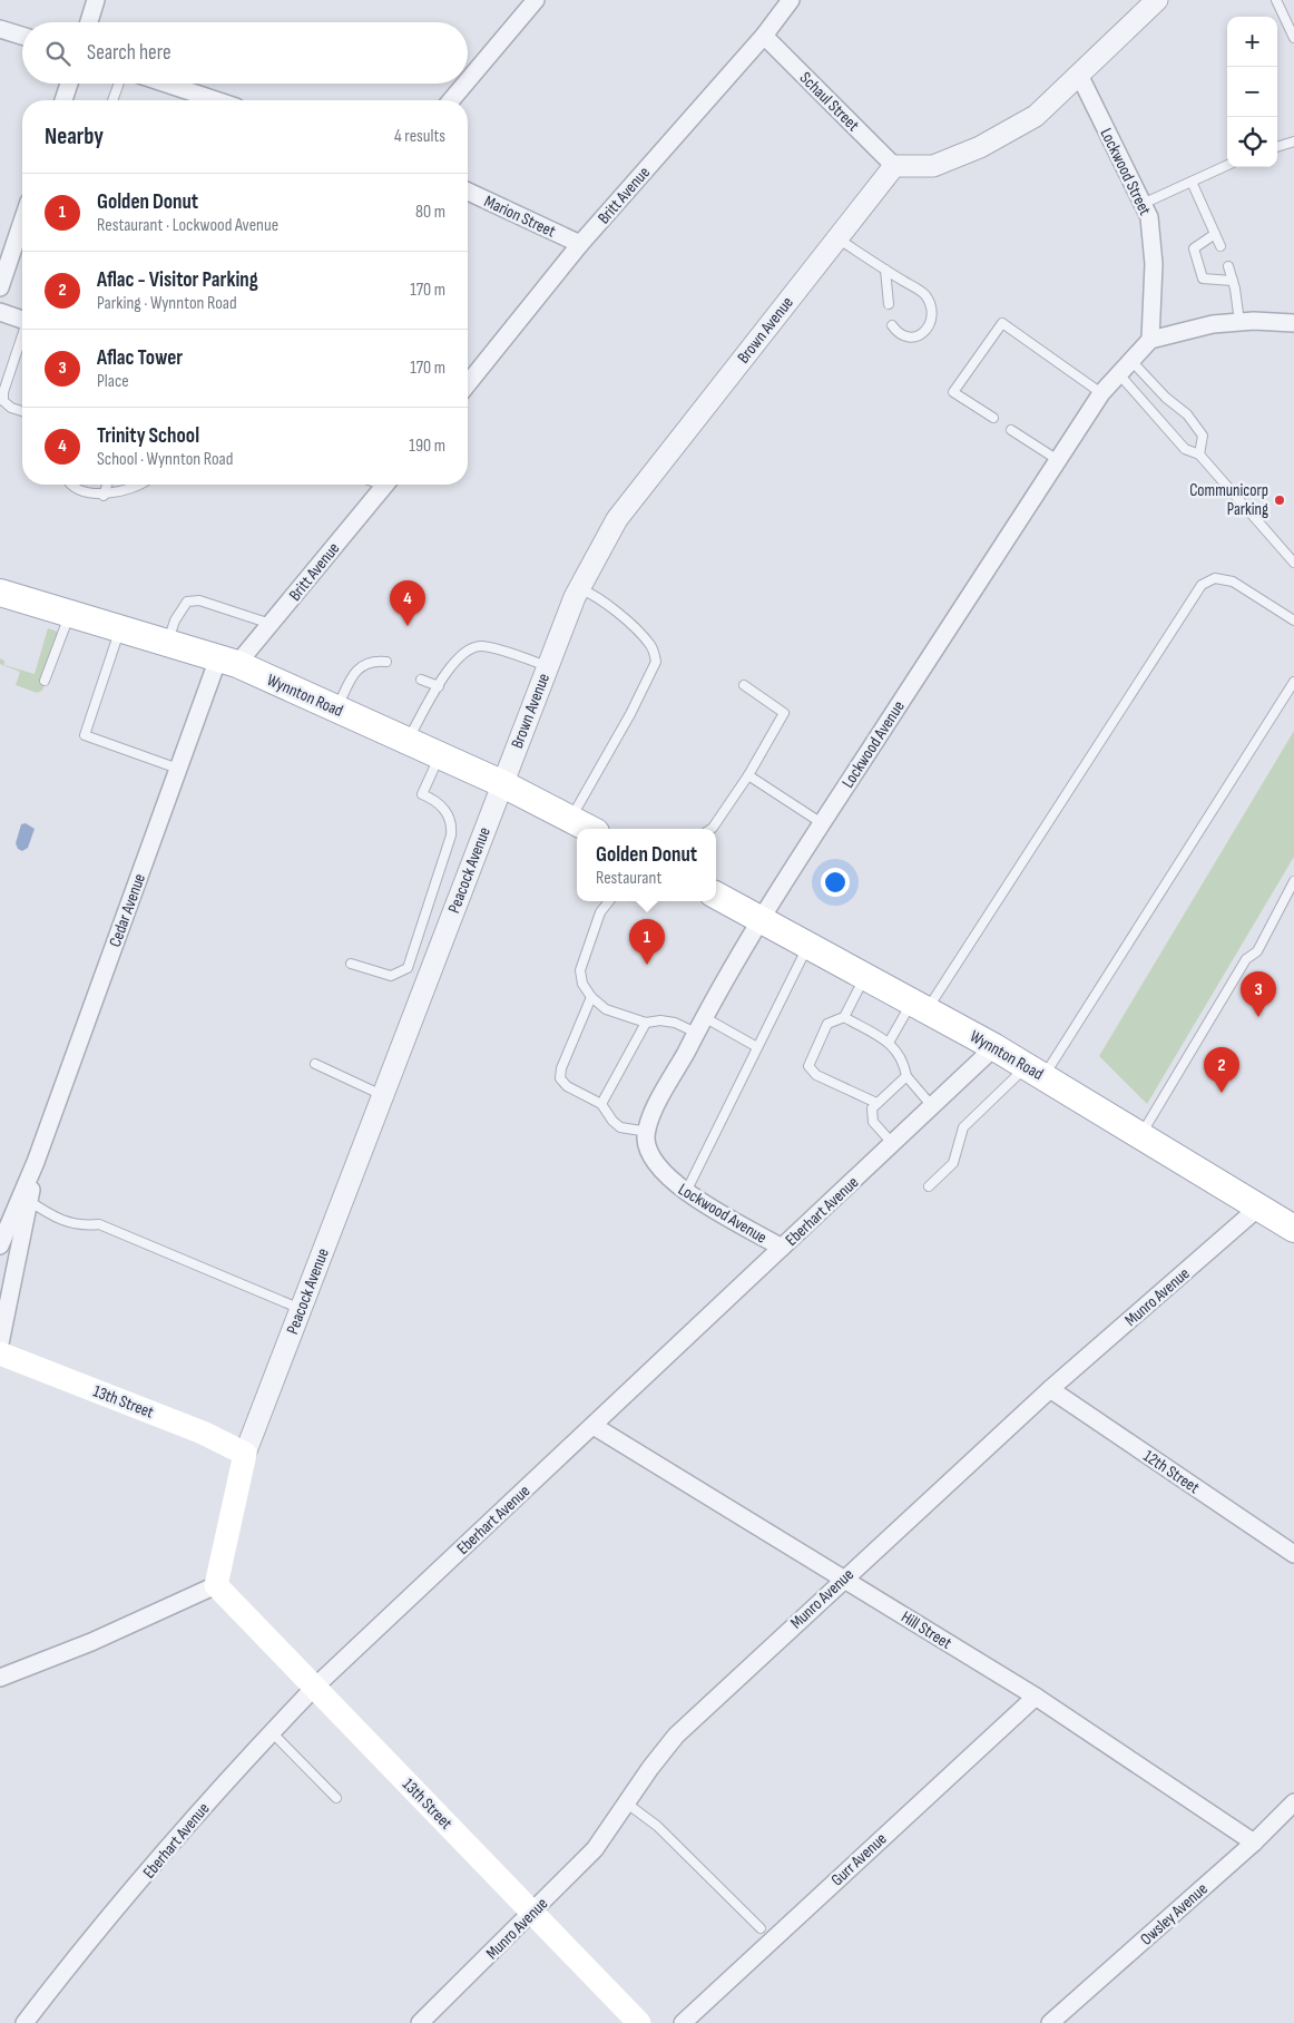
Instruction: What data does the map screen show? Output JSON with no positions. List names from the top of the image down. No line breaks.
{"streets":{"main road":["Wynnton Road","Peacock Avenue","13th Street"],"street":["Schaul Street","Lockwood Street","Britt Avenue","Marion Street","Brown Avenue","Lockwood Avenue","Cedar Avenue","Eberhart Avenue","Munro Avenue","12th Street","Hill Street","Gurr Avenue","Owsley Avenue"]},"crossings":[["Schaul Street","Britt Avenue"],["Schaul Street","Brown Avenue"],["Lockwood Street","Lockwood Avenue"],["Britt Avenue","Marion Street"],["Britt Avenue","Wynnton Road"],["Britt Avenue","Cedar Avenue"],["Brown Avenue","Wynnton Road"],["Brown Avenue","Peacock Avenue"],["Wynnton Road","Lockwood Avenue"],["Wynnton Road","Peacock Avenue"],["Wynnton Road","Cedar Avenue"],["Wynnton Road","Eberhart Avenue"],["Wynnton Road","Munro Avenue"],["Lockwood Avenue","Eberhart Avenue"],["Peacock Avenue","13th Street"],["Eberhart Avenue","13th Street"],["Eberhart Avenue","Hill Street"],["Munro Avenue","13th Street"],["Munro Avenue","12th Street"],["Munro Avenue","Hill Street"],["Hill Street","Gurr Avenue"],["Hill Street","Owsley Avenue"]],"places":["Communicorp Parking"],"page":{"map_buttons":["+","−"],"search":"Search here","heading":["Nearby","4 results"],"list":[{"mark":"1","name":"Golden Donut","note":"Restaurant · Lockwood Avenue","value":"80 m"},{"mark":"2","name":"Aflac - Visitor Parking","note":"Parking · Wynnton Road","value":"170 m"},{"mark":"3","name":"Aflac Tower","note":"Place","value":"170 m"},{"mark":"4","name":"Trinity School","note":"School · Wynnton Road","value":"190 m"}],"pins":["4","1","3","2"],"popup":["Golden Donut","Restaurant"]}}
